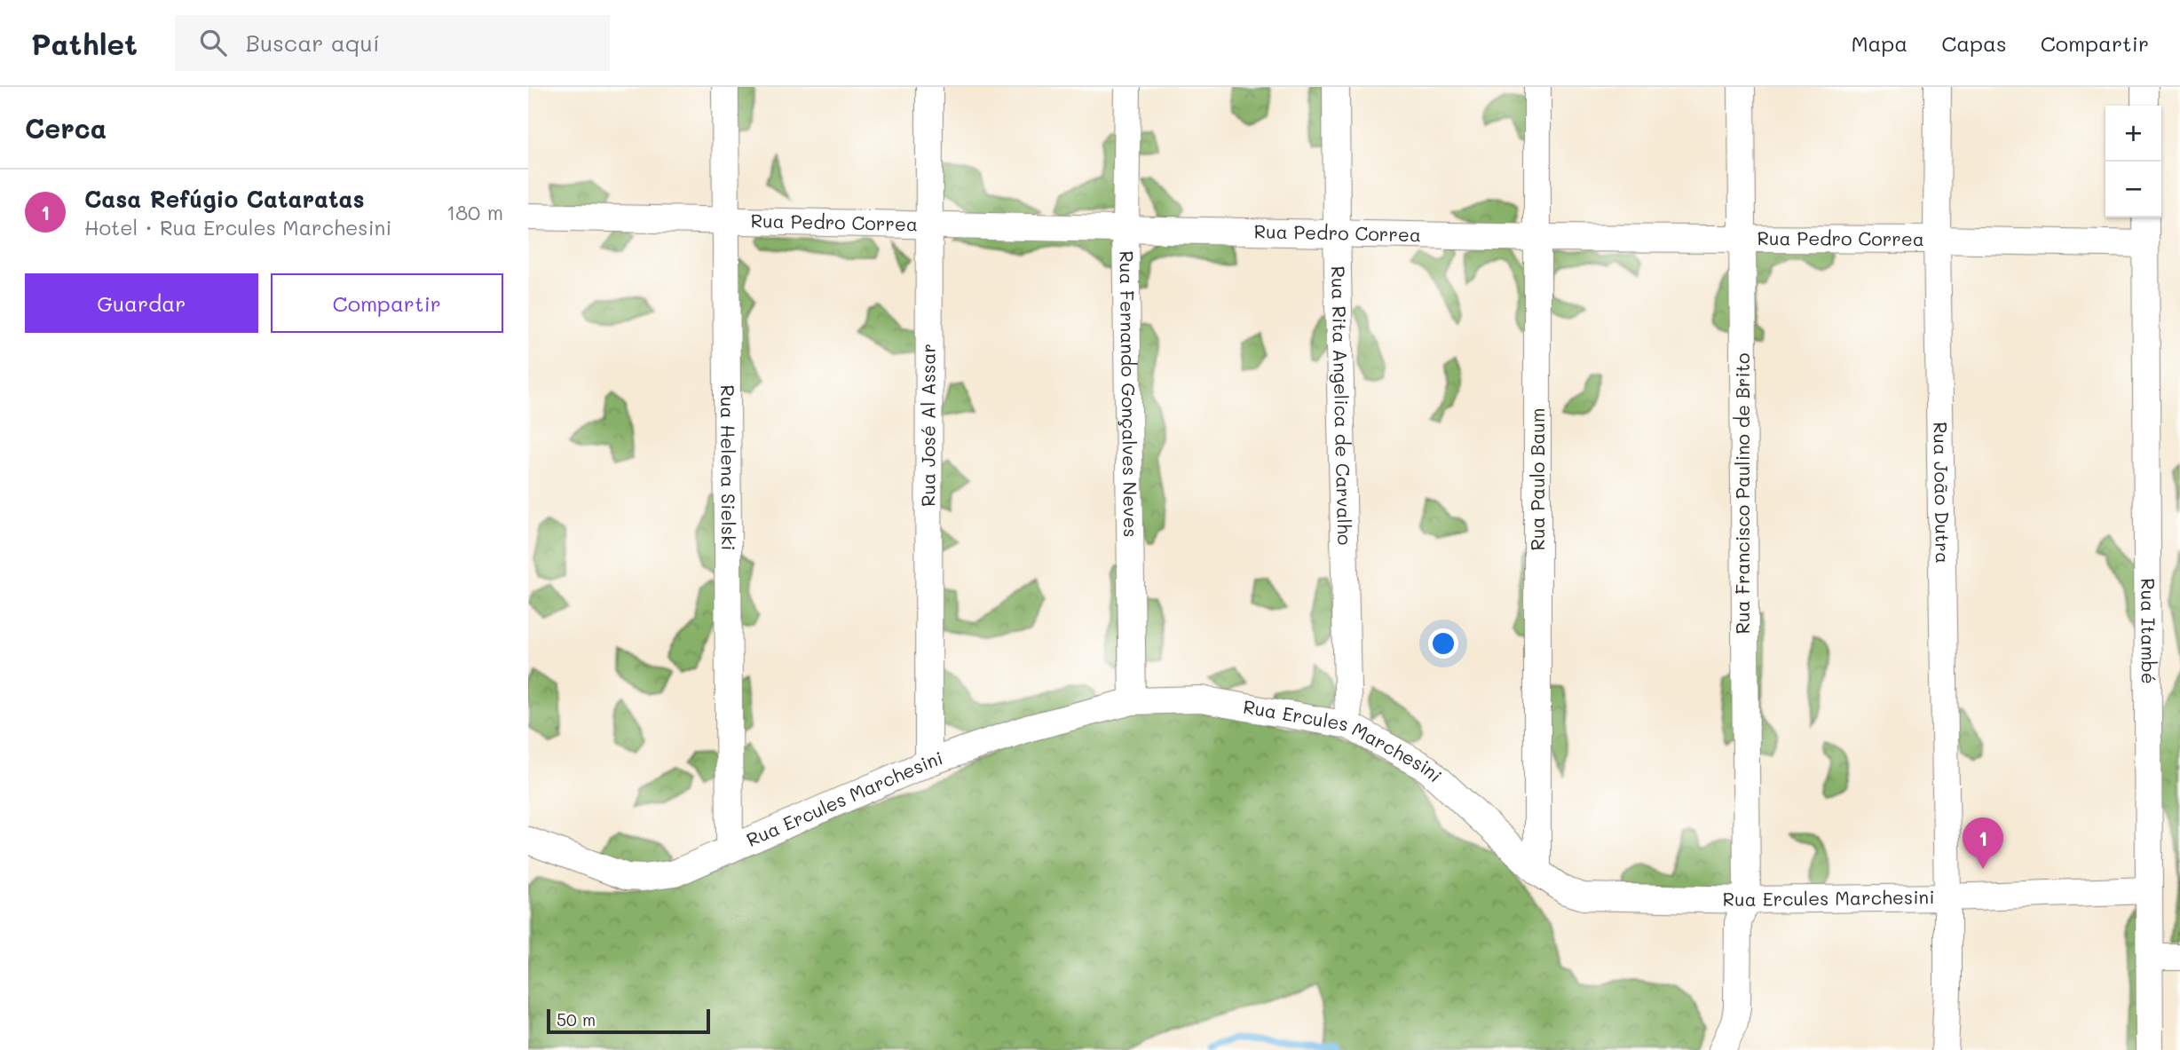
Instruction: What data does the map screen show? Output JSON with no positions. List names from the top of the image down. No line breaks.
{"streets":{"street":["Rua Pedro Correa","Rua Fernando Gonçalves Neves","Rua Rita Angelica de Carvalho","Rua José Al Assar","Rua Helena Sielski","Rua Paulo Baum","Rua João Dutra","Rua Francisco Paulino de Brito","Rua Itambé","Rua Ercules Marchesini"]},"crossings":[["Rua Pedro Correa","Rua Fernando Gonçalves Neves"],["Rua Pedro Correa","Rua Rita Angelica de Carvalho"],["Rua Pedro Correa","Rua José Al Assar"],["Rua Pedro Correa","Rua Helena Sielski"],["Rua Pedro Correa","Rua Paulo Baum"],["Rua Pedro Correa","Rua João Dutra"],["Rua Pedro Correa","Rua Francisco Paulino de Brito"],["Rua Pedro Correa","Rua Itambé"],["Rua Fernando Gonçalves Neves","Rua Ercules Marchesini"],["Rua Rita Angelica de Carvalho","Rua Ercules Marchesini"],["Rua José Al Assar","Rua Ercules Marchesini"],["Rua Helena Sielski","Rua Ercules Marchesini"],["Rua Paulo Baum","Rua Ercules Marchesini"],["Rua João Dutra","Rua Ercules Marchesini"],["Rua Francisco Paulino de Brito","Rua Ercules Marchesini"],["Rua Itambé","Rua Ercules Marchesini"]],"scale_bar":"50 m","page":{"header":"Pathlet","search":"Buscar aquí","nav":["Mapa","Capas","Compartir"],"heading":"Cerca","map_buttons":["+","−"],"list":[{"mark":"1","name":"Casa Refúgio Cataratas","note":"Hotel · Rua Ercules Marchesini","value":"180 m"}],"buttons":["Guardar","Compartir"],"pins":"1","scale":"50 m"}}
